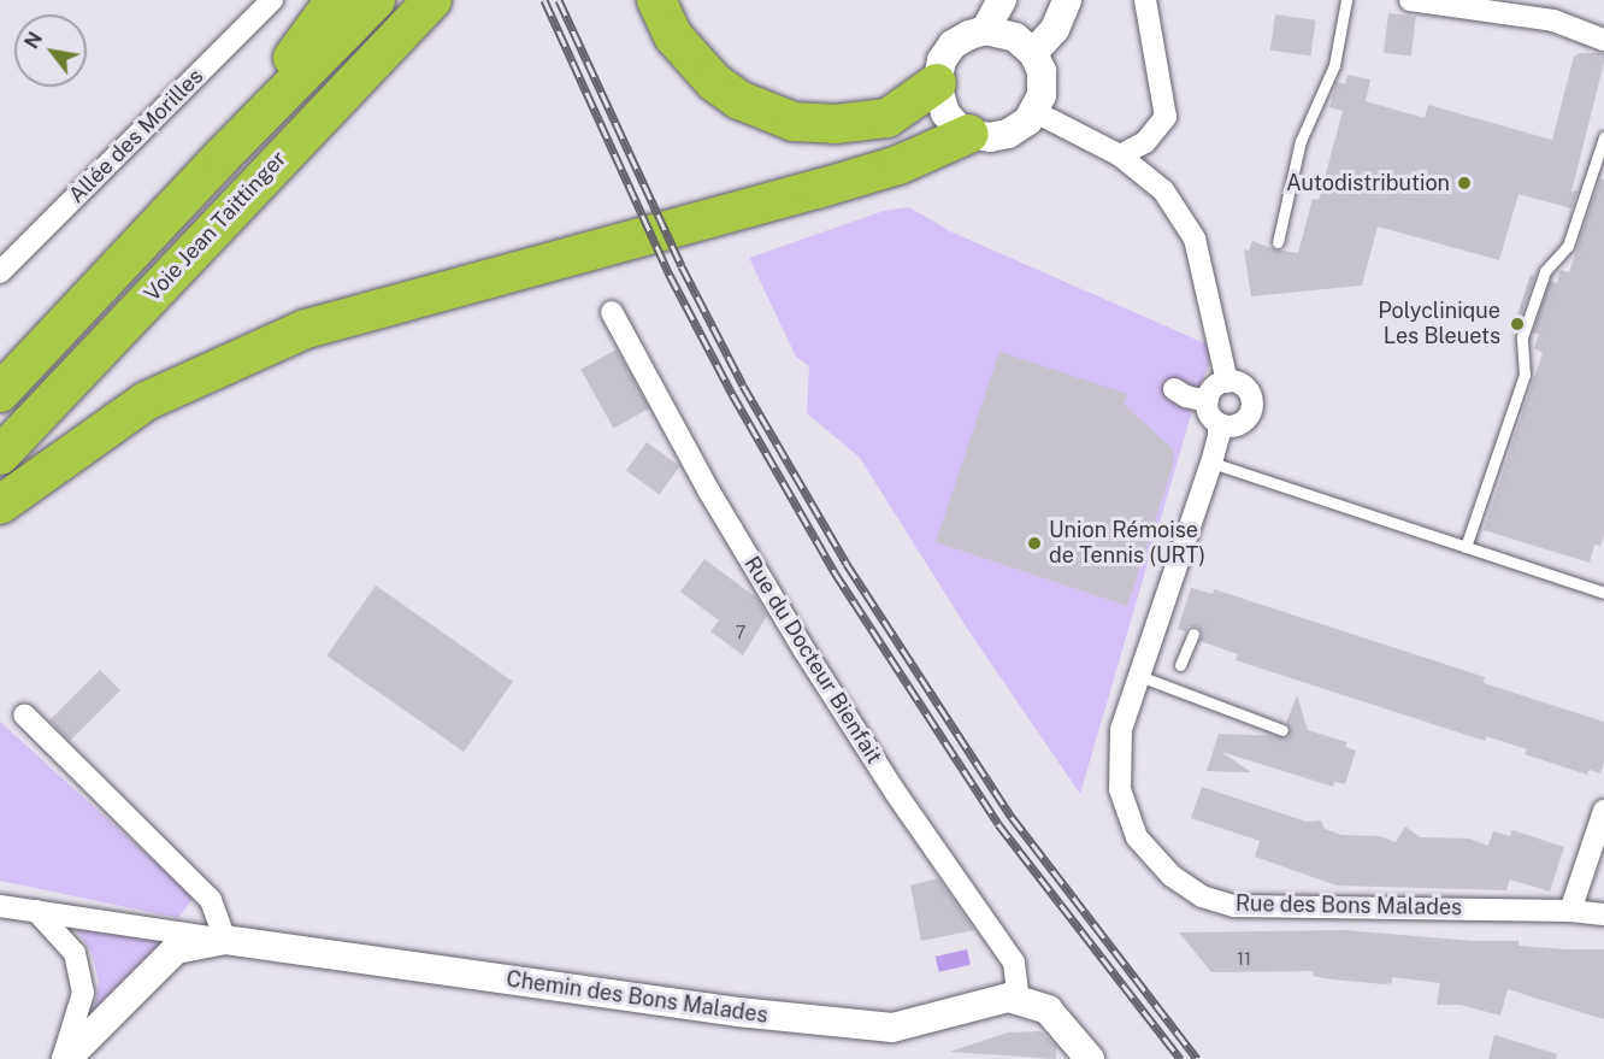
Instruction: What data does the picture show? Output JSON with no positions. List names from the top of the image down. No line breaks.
{"streets":{"highway":["Voie Jean Taittinger"],"street":["Allée des Morilles","Rue du Docteur Bienfait","Rue des Bons Malades","Chemin des Bons Malades"]},"crossings":[["Rue du Docteur Bienfait","Chemin des Bons Malades"]],"places":["Autodistribution","Polyclinique Les Bleuets","Union Rémoise de Tennis (URT)"],"house_numbers":["7","11"],"north":"top left"}
